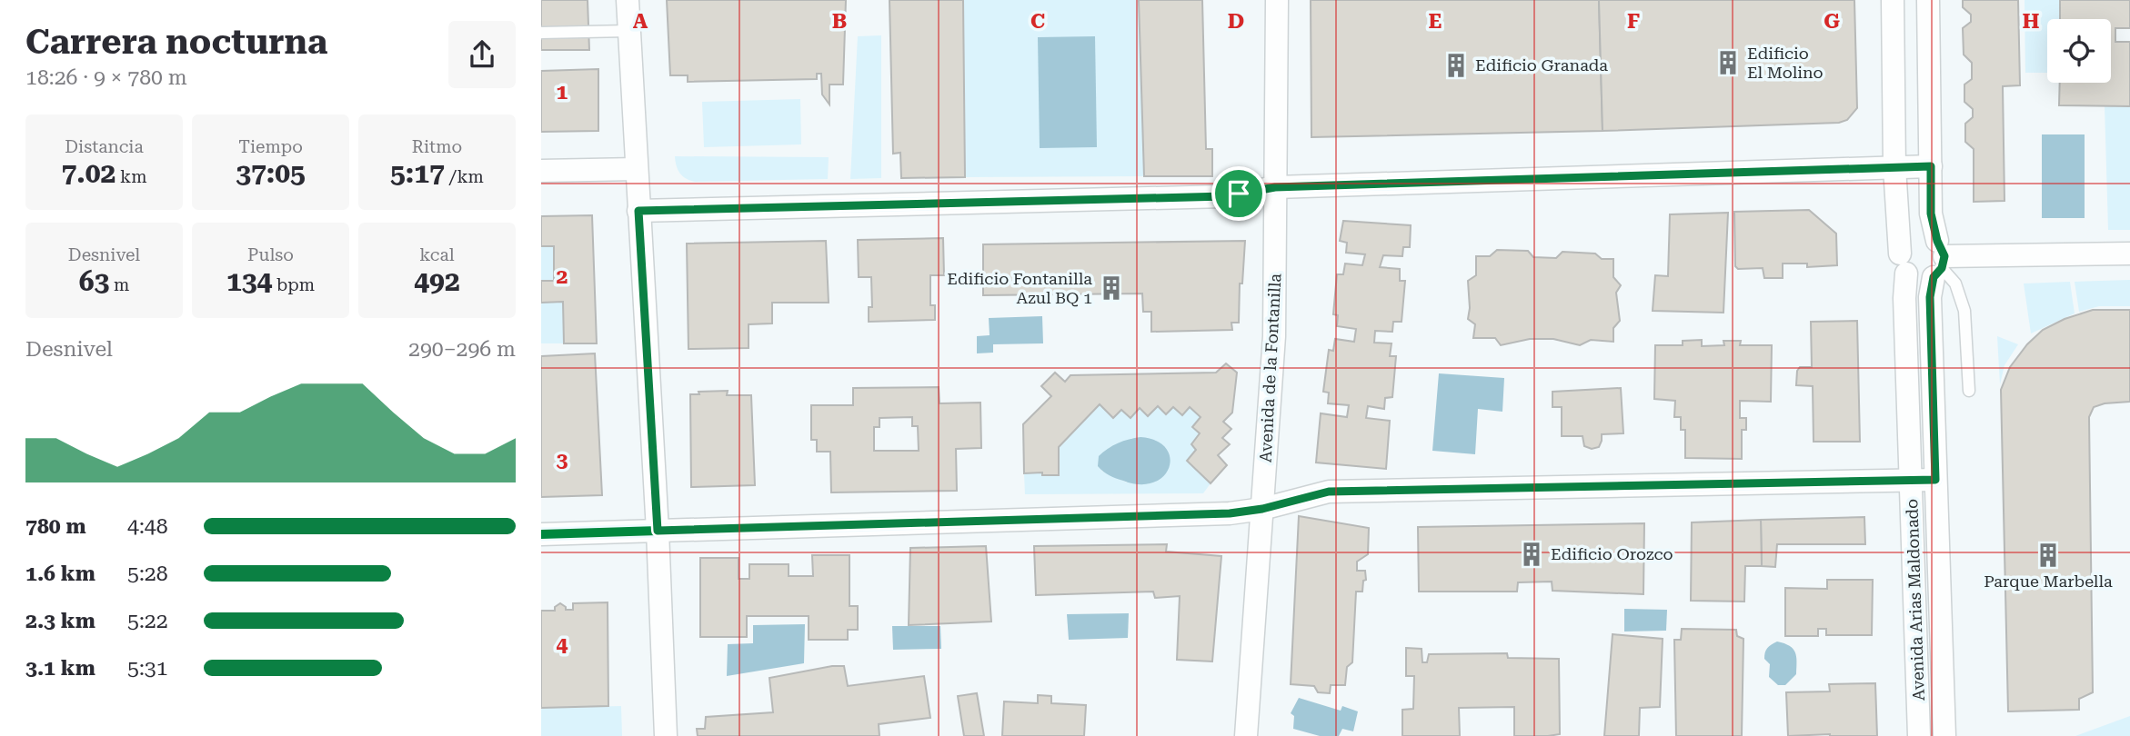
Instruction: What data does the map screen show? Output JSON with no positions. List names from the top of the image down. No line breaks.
{"streets":{"street":["Avenida de la Fontanilla","Avenida Arias Maldonado"]},"places":{"building":["Edificio El Molino","Edificio Granada","Edificio Fontanilla Azul BQ 1","Edificio Orozco","Parque Marbella"]},"page":{"heading":["Carrera nocturna","18:26 · 9 × 780 m"],"stats":[["Distancia","7.02 km"],["Tiempo","37:05"],["Ritmo","5:17 /km"],["Desnivel","63 m"],["Pulso","134 bpm"],["kcal","492"]],"chart":["Desnivel","290–296 m"],"list":[{"name":"780 m","note":"4:48"},{"name":"1.6 km","note":"5:28"},{"name":"2.3 km","note":"5:22"},{"name":"3.1 km","note":"5:31"}]},"grid":{"columns":["A","B","C","D","E","F","G","H"],"rows":["1","2","3","4"]}}
